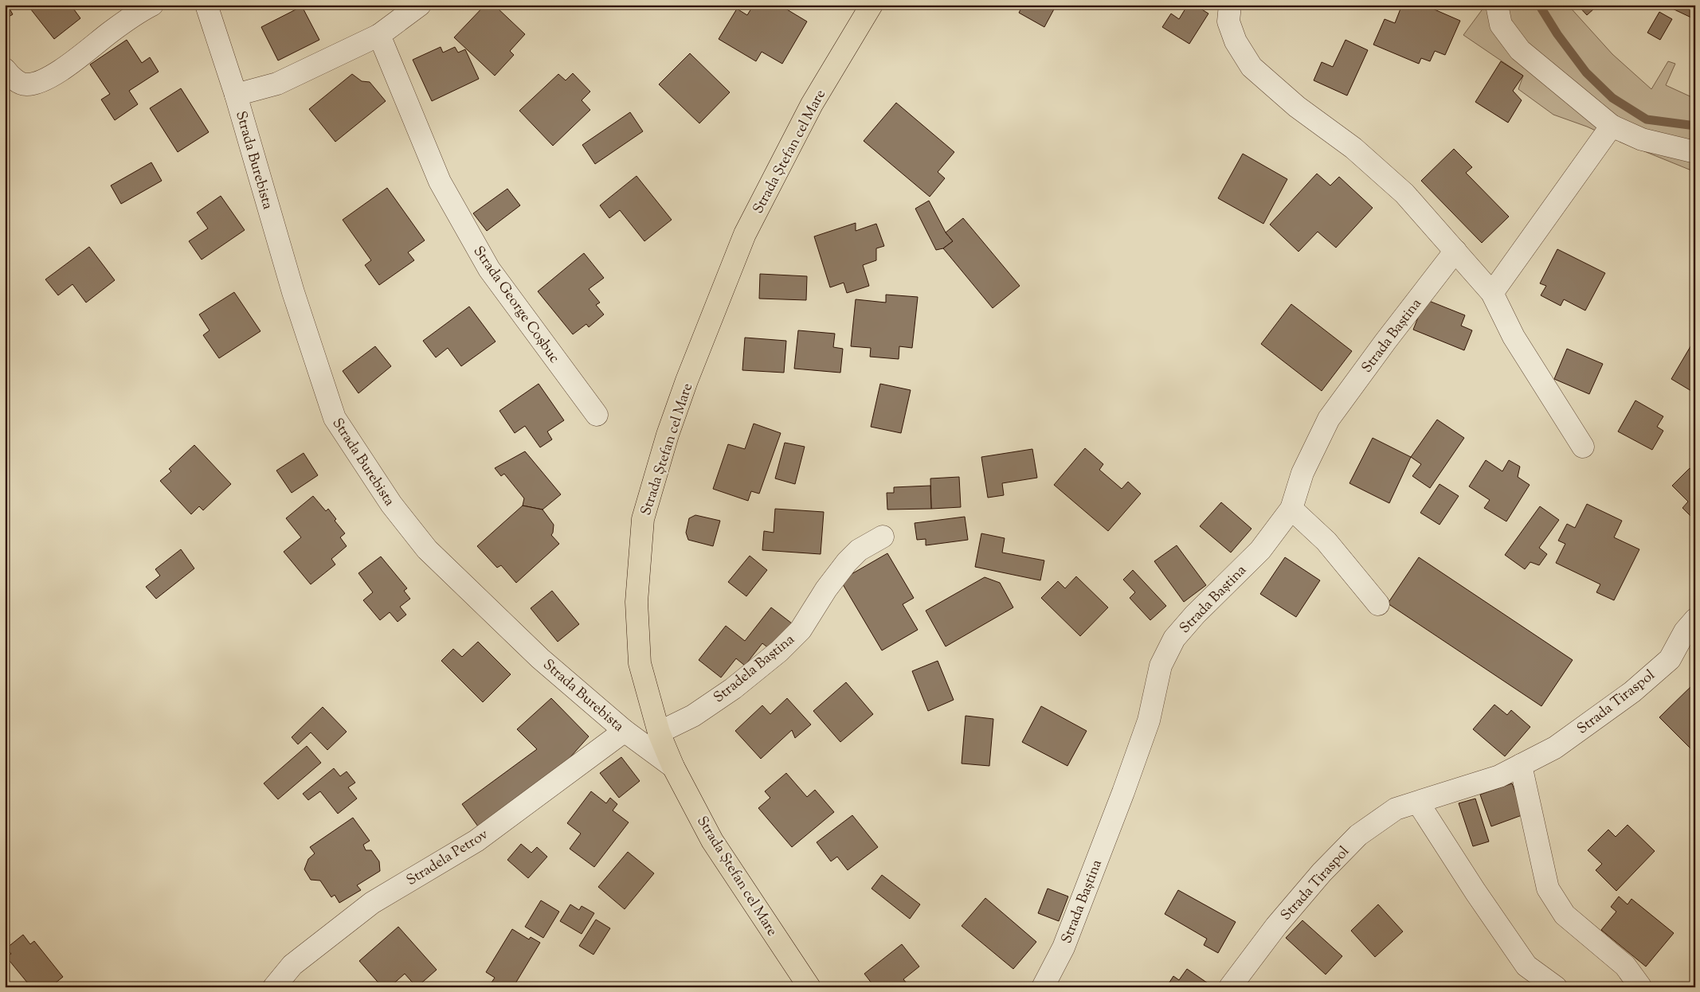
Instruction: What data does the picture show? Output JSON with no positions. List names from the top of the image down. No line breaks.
{"streets":{"main road":["Strada Ștefan cel Mare"],"street":["Strada Burebista","Strada George Coșbuc","Strada Baștina","Stradela Baștina","Strada Tiraspol","Stradela Petrov"]},"crossings":[["Strada Ștefan cel Mare","Strada Burebista"],["Strada Ștefan cel Mare","Stradela Baștina"],["Strada Burebista","Stradela Petrov"]]}
